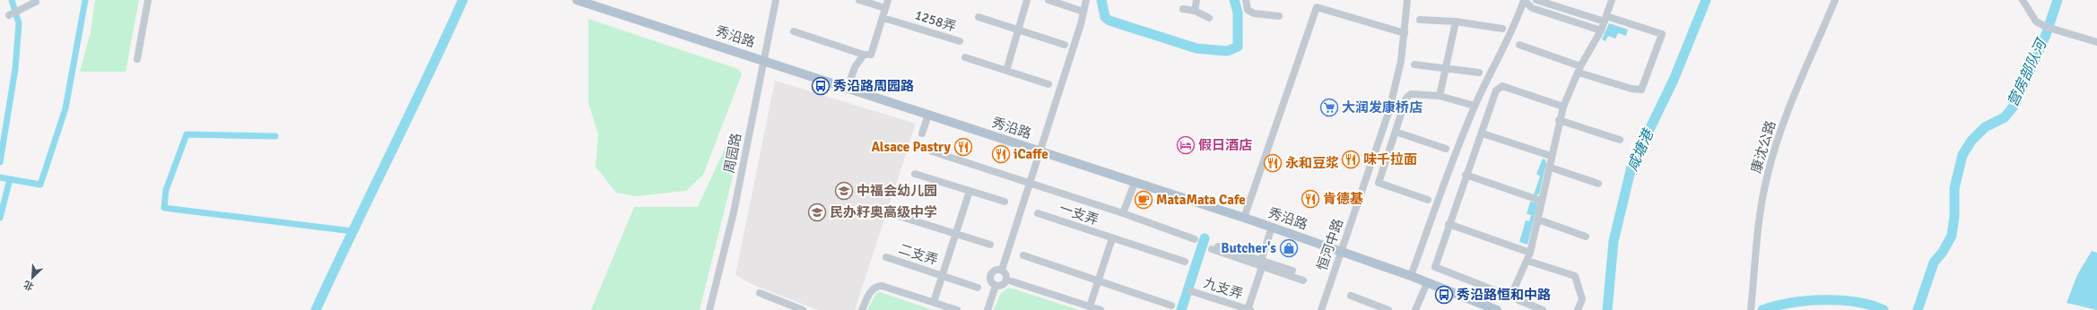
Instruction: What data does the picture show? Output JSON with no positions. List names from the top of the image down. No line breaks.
{"streets":{"main road":["秀沿路"],"street":["1258弄","康沈公路","周园路","一支弄","恒河中路","二支弄","九支弄"]},"crossings":[["秀沿路","周园路"],["秀沿路","恒河中路"],["秀沿路","九支弄"]],"water":["营房部队河","咸塘港"],"places":{"bus stop":["秀沿路周园路","秀沿路恒和中路"],"supermarket":["大润发康桥店"],"hotel":["假日酒店"],"restaurant":["Alsace Pastry","iCaffe","味千拉面","永和豆浆","肯德基"],"school or university":["中福会幼儿园","民办籽奥高级中学"],"cafe":["MataMata Cafe"],"shop":["Butcher's"]},"north":"bottom left"}
